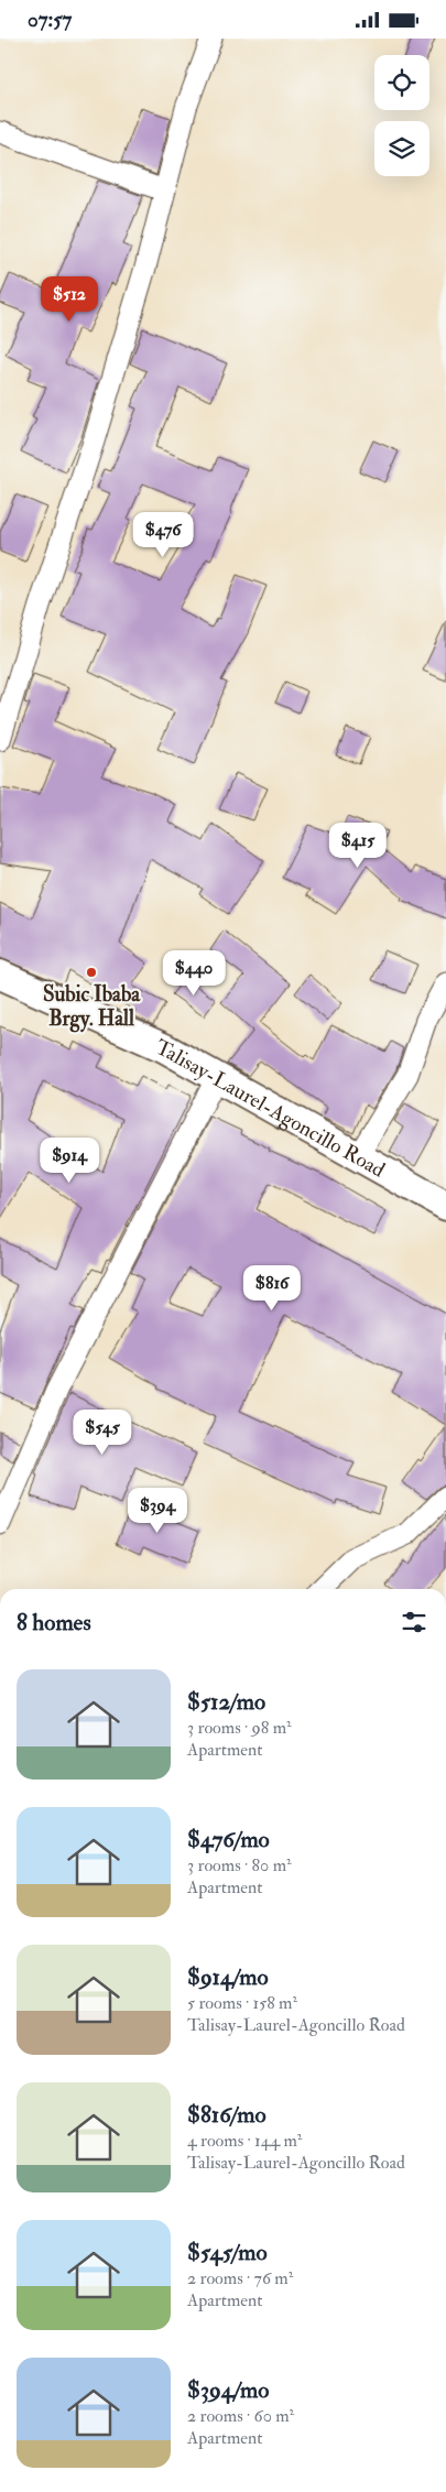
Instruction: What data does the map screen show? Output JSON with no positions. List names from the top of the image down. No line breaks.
{"streets":{"main road":["Talisay-Laurel-Agoncillo Road"]},"places":["Subic Ibaba Brgy. Hall"],"page":{"status":"07:57","price":["$512","$476","$415","$440","$914","$816","$545","$394"],"heading":"8 homes","list":[{"name":"$512/mo","note":"3 rooms · 98 m² · Apartment"},{"name":"$476/mo","note":"3 rooms · 80 m² · Apartment"},{"name":"$914/mo","note":"5 rooms · 158 m² · Talisay-Laurel-Agoncillo Road"},{"name":"$816/mo","note":"4 rooms · 144 m² · Talisay-Laurel-Agoncillo Road"},{"name":"$545/mo","note":"2 rooms · 76 m² · Apartment"},{"name":"$394/mo","note":"2 rooms · 60 m² · Apartment"}]}}
